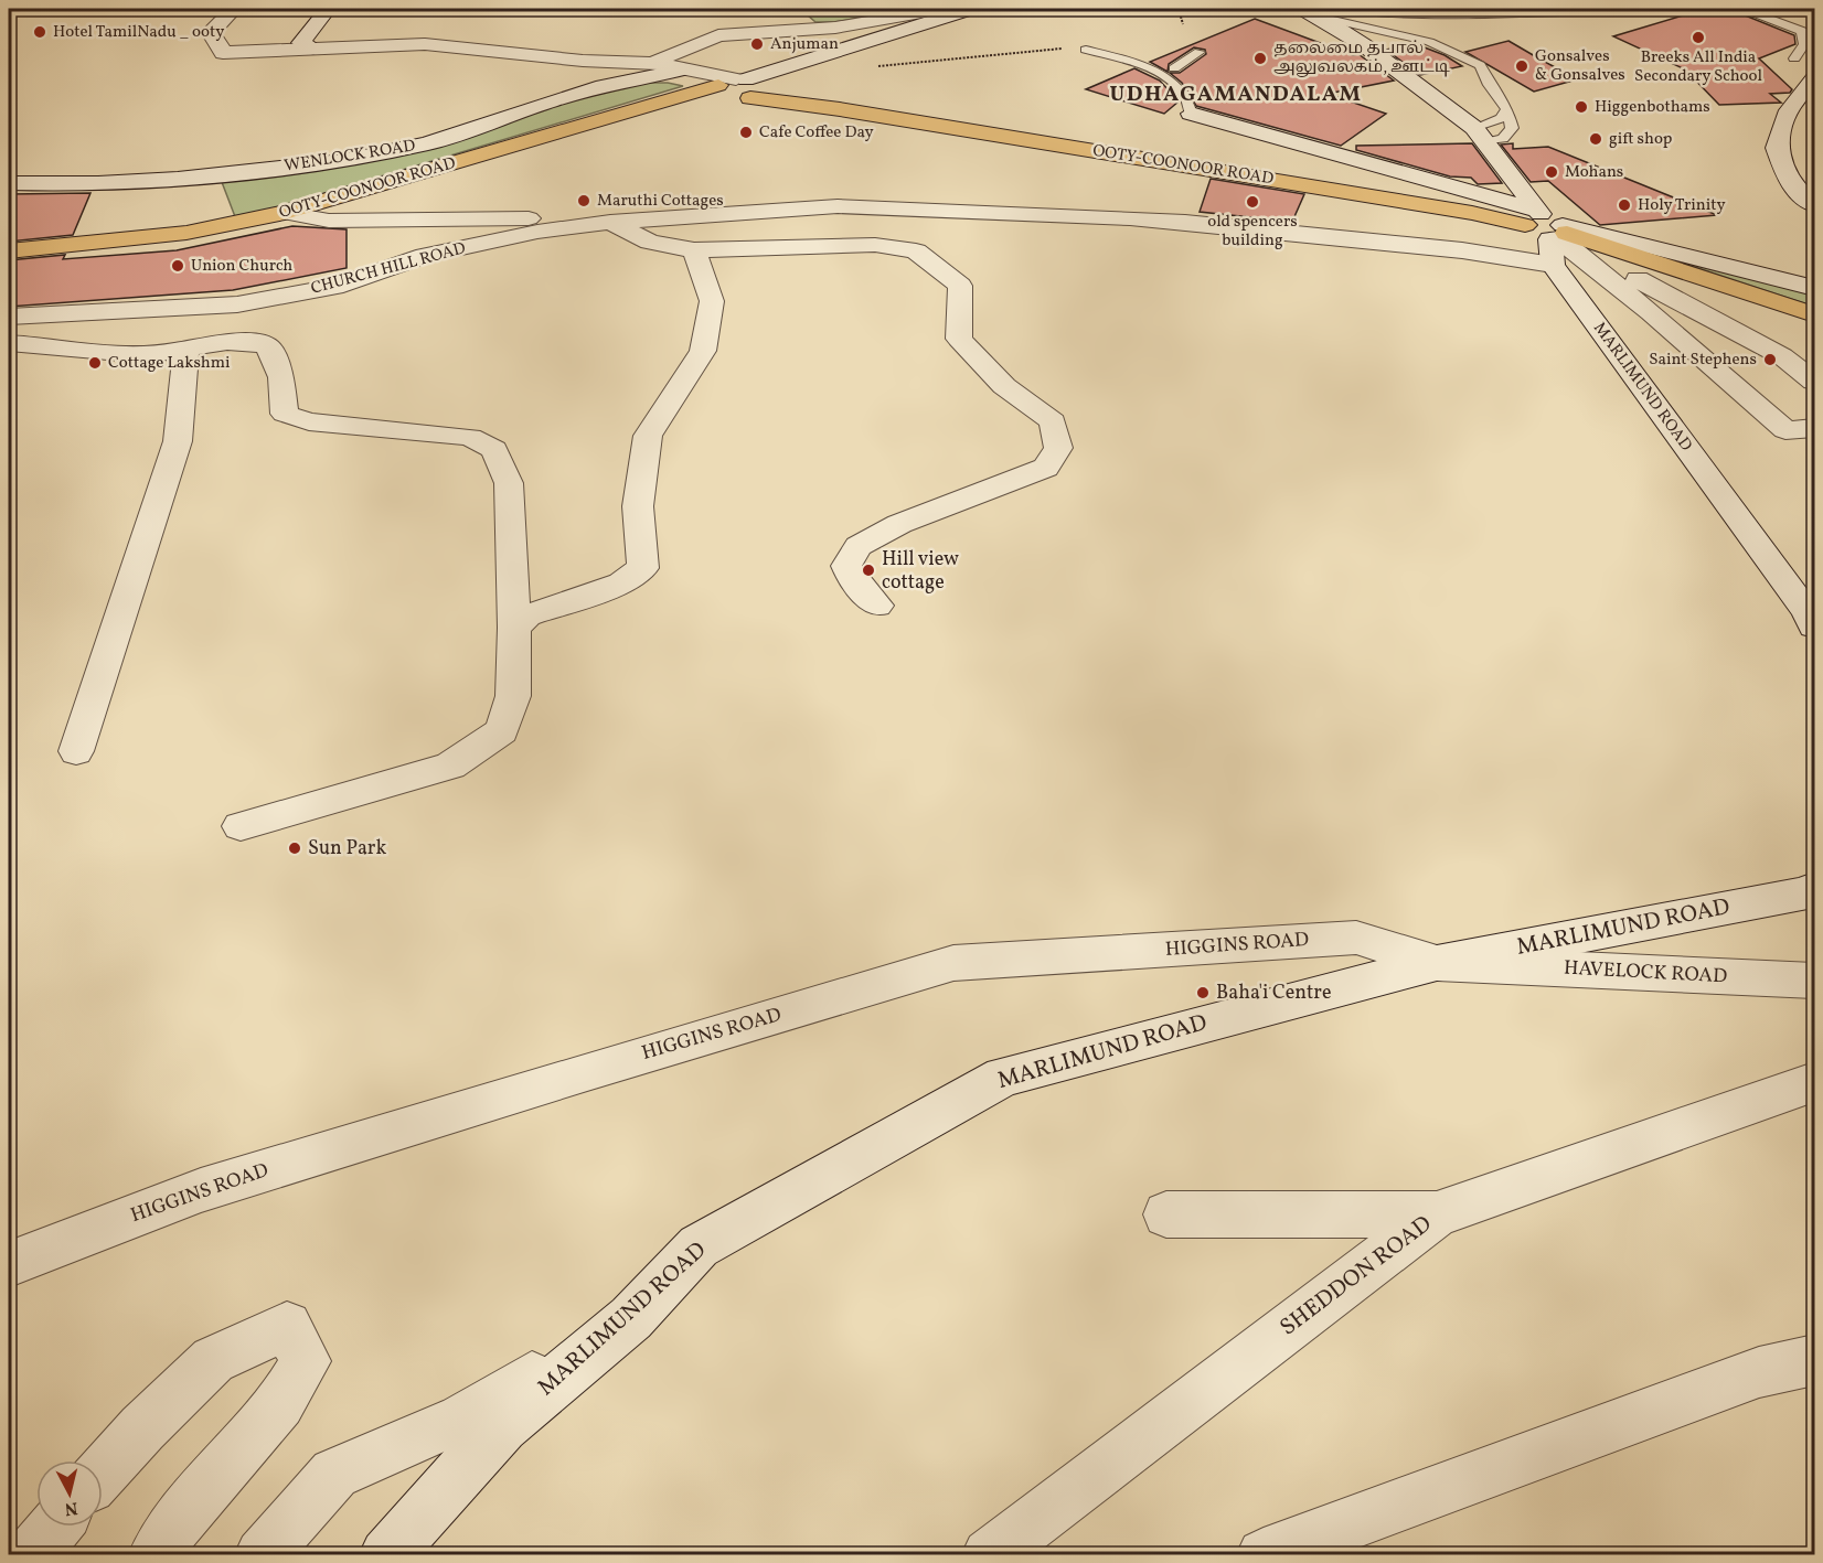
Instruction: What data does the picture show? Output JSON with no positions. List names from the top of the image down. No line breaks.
{"streets":{"highway":["OOTY-COONOOR ROAD"],"street":["WENLOCK ROAD","CHURCH HILL ROAD","MARLIMUND ROAD","HIGGINS ROAD","HAVELOCK ROAD","SHEDDON ROAD"]},"crossings":[["OOTY-COONOOR ROAD","MARLIMUND ROAD"],["MARLIMUND ROAD","HIGGINS ROAD"],["MARLIMUND ROAD","HAVELOCK ROAD"],["HIGGINS ROAD","HAVELOCK ROAD"]],"districts":["UDHAGAMANDALAM"],"places":["Hotel TamilNadu _ ooty","Breeks All India Secondary School","Anjuman","தலைமை தபால் அலுவலகம், ஊட்டி","Gonsalves & Gonsalves","Higgenbothams","Cafe Coffee Day","gift shop","Mohans","Maruthi Cottages","old spencers building","Holy Trinity","Union Church","Saint Stephens","Cottage Lakshmi","Hill view cottage","Sun Park","Baha'i Centre"],"north":"bottom"}
